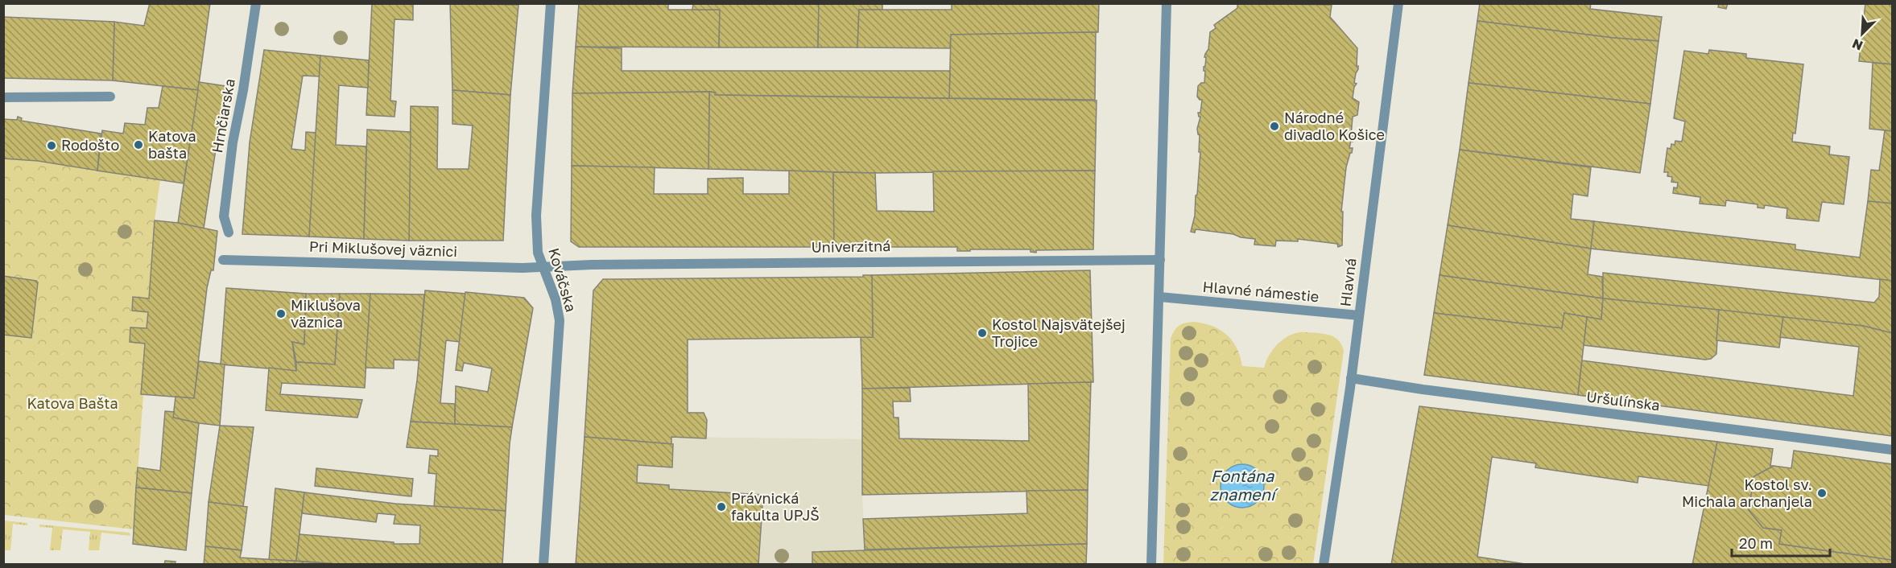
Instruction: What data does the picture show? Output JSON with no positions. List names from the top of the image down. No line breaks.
{"streets":{"street":["Hrnčiarska","Univerzitná","Pri Miklušovej väznici","Kováčska","Hlavná","Hlavné námestie","Uršulínska"]},"crossings":[["Univerzitná","Pri Miklušovej väznici"],["Univerzitná","Kováčska"],["Pri Miklušovej väznici","Kováčska"],["Hlavná","Hlavné námestie"],["Hlavná","Uršulínska"]],"water":["Fontána znamení"],"parks":["Katova Bašta"],"places":["Národné divadlo Košice","Katova bašta","Rodošto","Miklušova väznica","Kostol Najsvätejšej Trojice","Kostol sv. Michala archanjela","Právnická fakulta UPJŠ"],"scale_bar":"20 m","north":"bottom left"}
